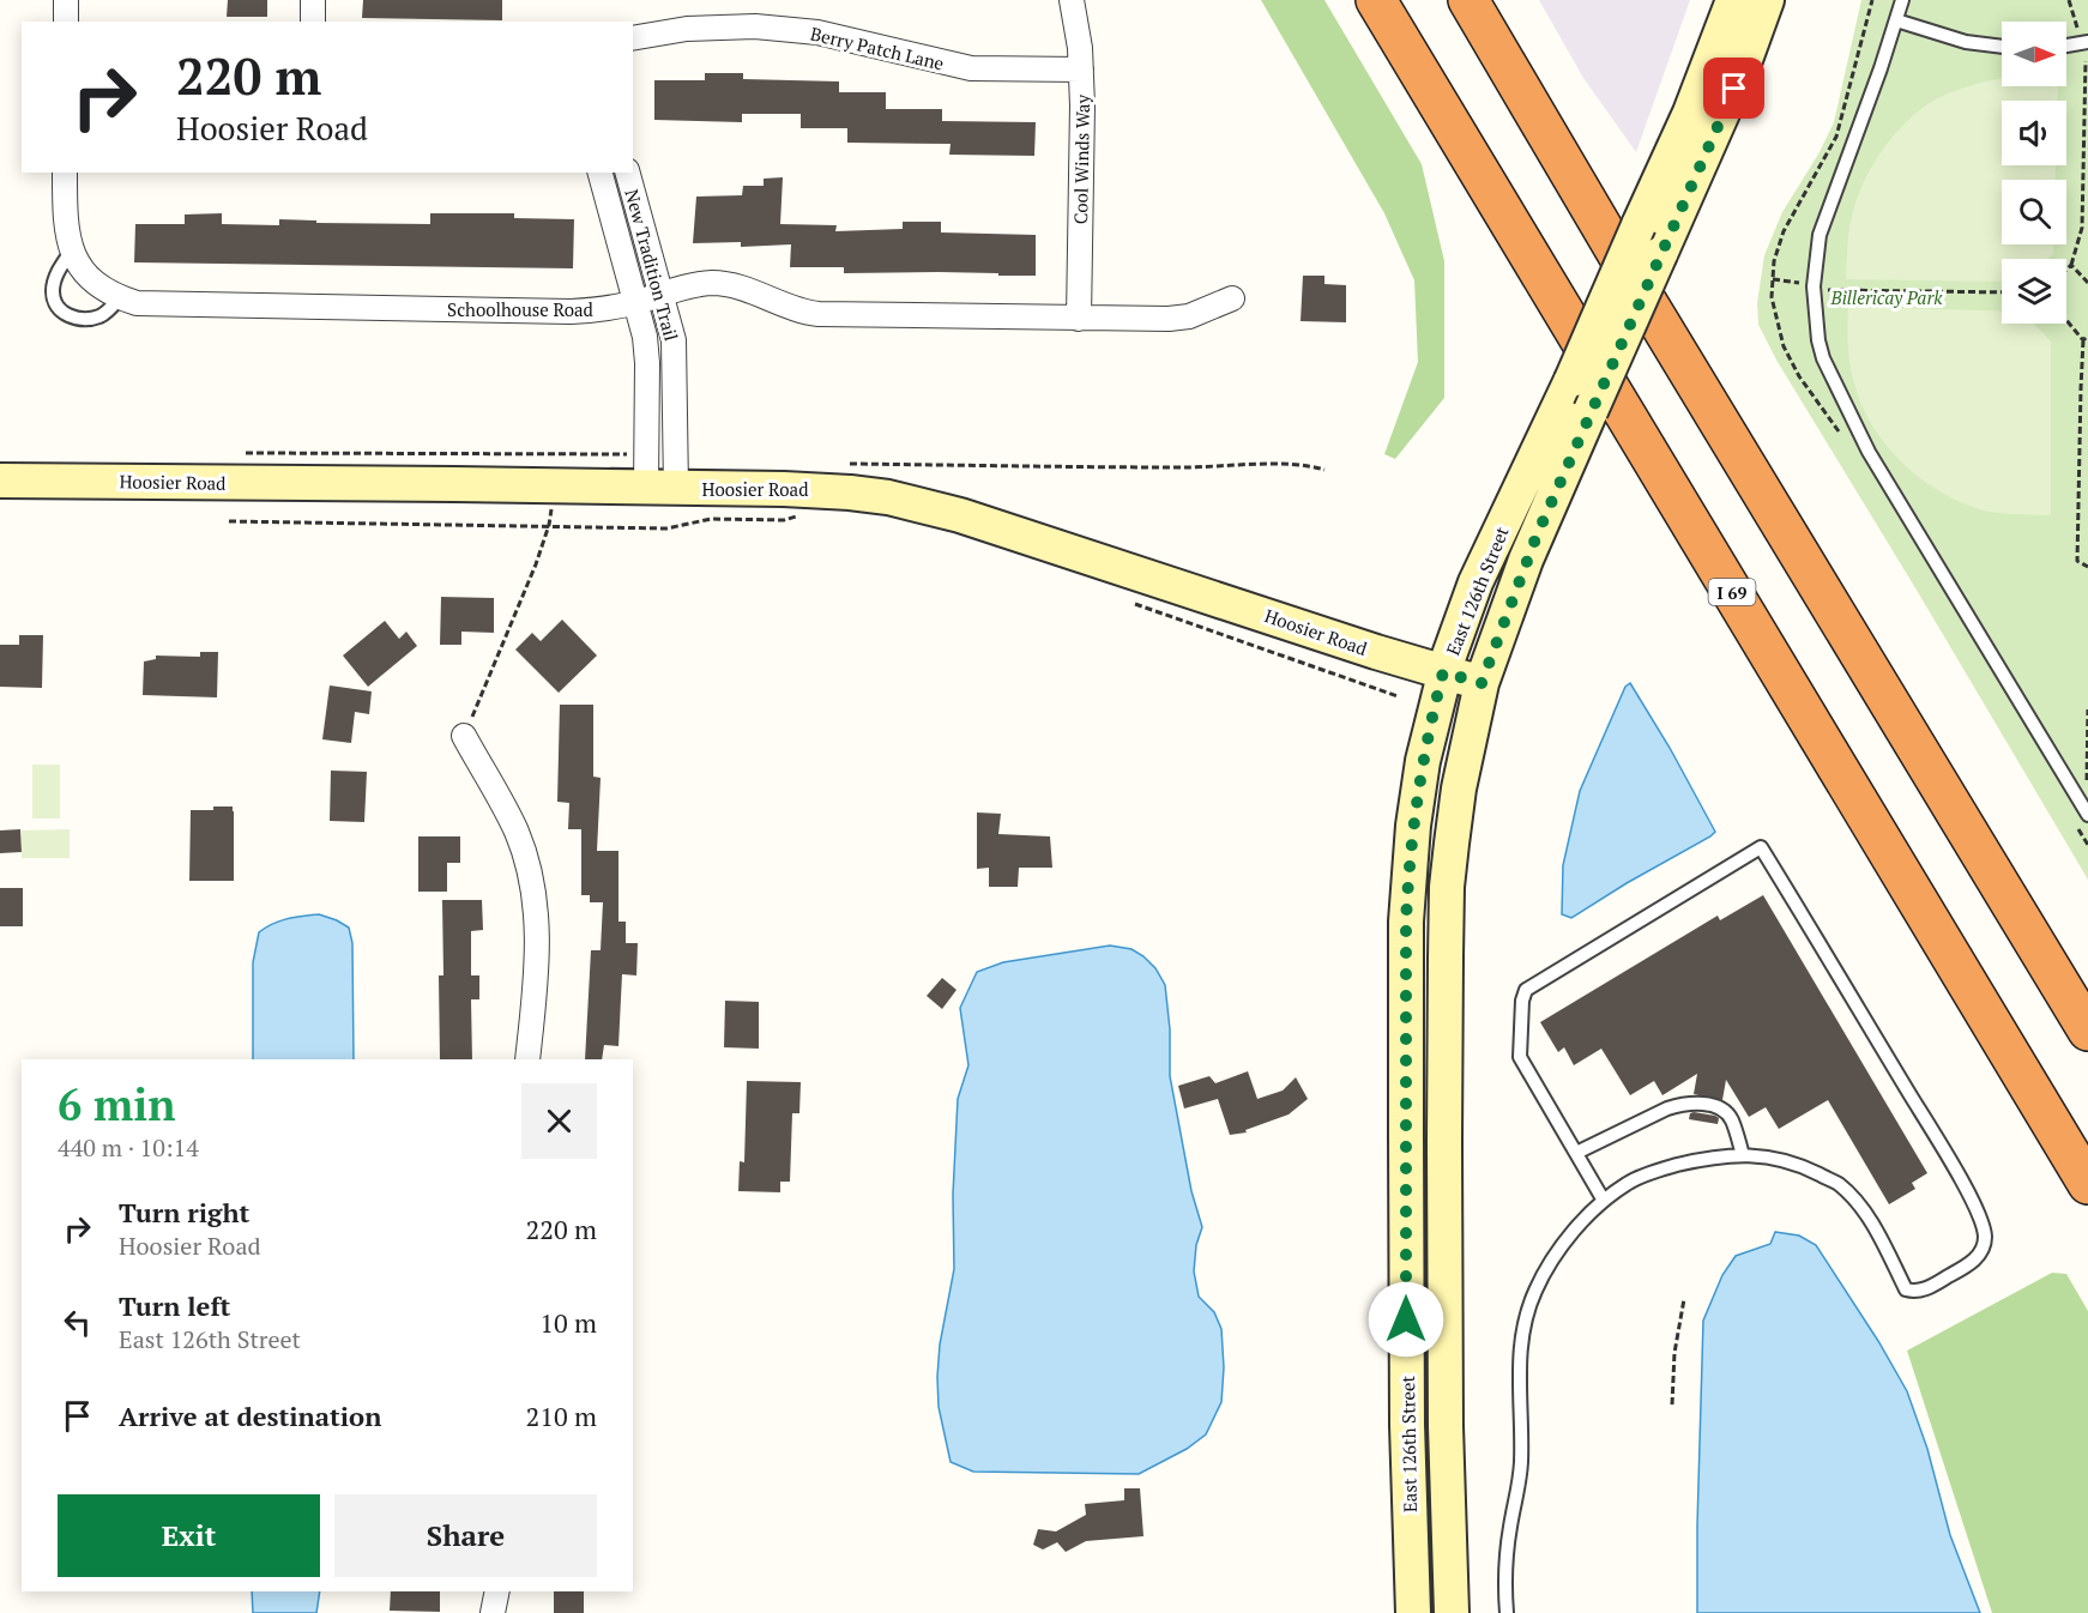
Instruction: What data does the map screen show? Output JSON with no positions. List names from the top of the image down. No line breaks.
{"streets":{"highway":["I 69"],"main road":["Hoosier Road","East 126th Street"],"street":["Berry Patch Lane","Cool Winds Way","New Tradition Trail","Schoolhouse Road"]},"crossings":[["Berry Patch Lane","Cool Winds Way"],["Cool Winds Way","Schoolhouse Road"],["New Tradition Trail","Schoolhouse Road"],["New Tradition Trail","Hoosier Road"],["Hoosier Road","East 126th Street"]],"parks":["Billericay Park"],"north":"right","page":{"turn":["220 m","Hoosier Road"],"heading":["6 min","440 m · 10:14"],"list":[{"name":"Turn right","note":"Hoosier Road","value":"220 m"},{"name":"Turn left","note":"East 126th Street","value":"10 m"},{"name":"Arrive at destination","value":"210 m"}],"buttons":["Exit","Share"]}}
